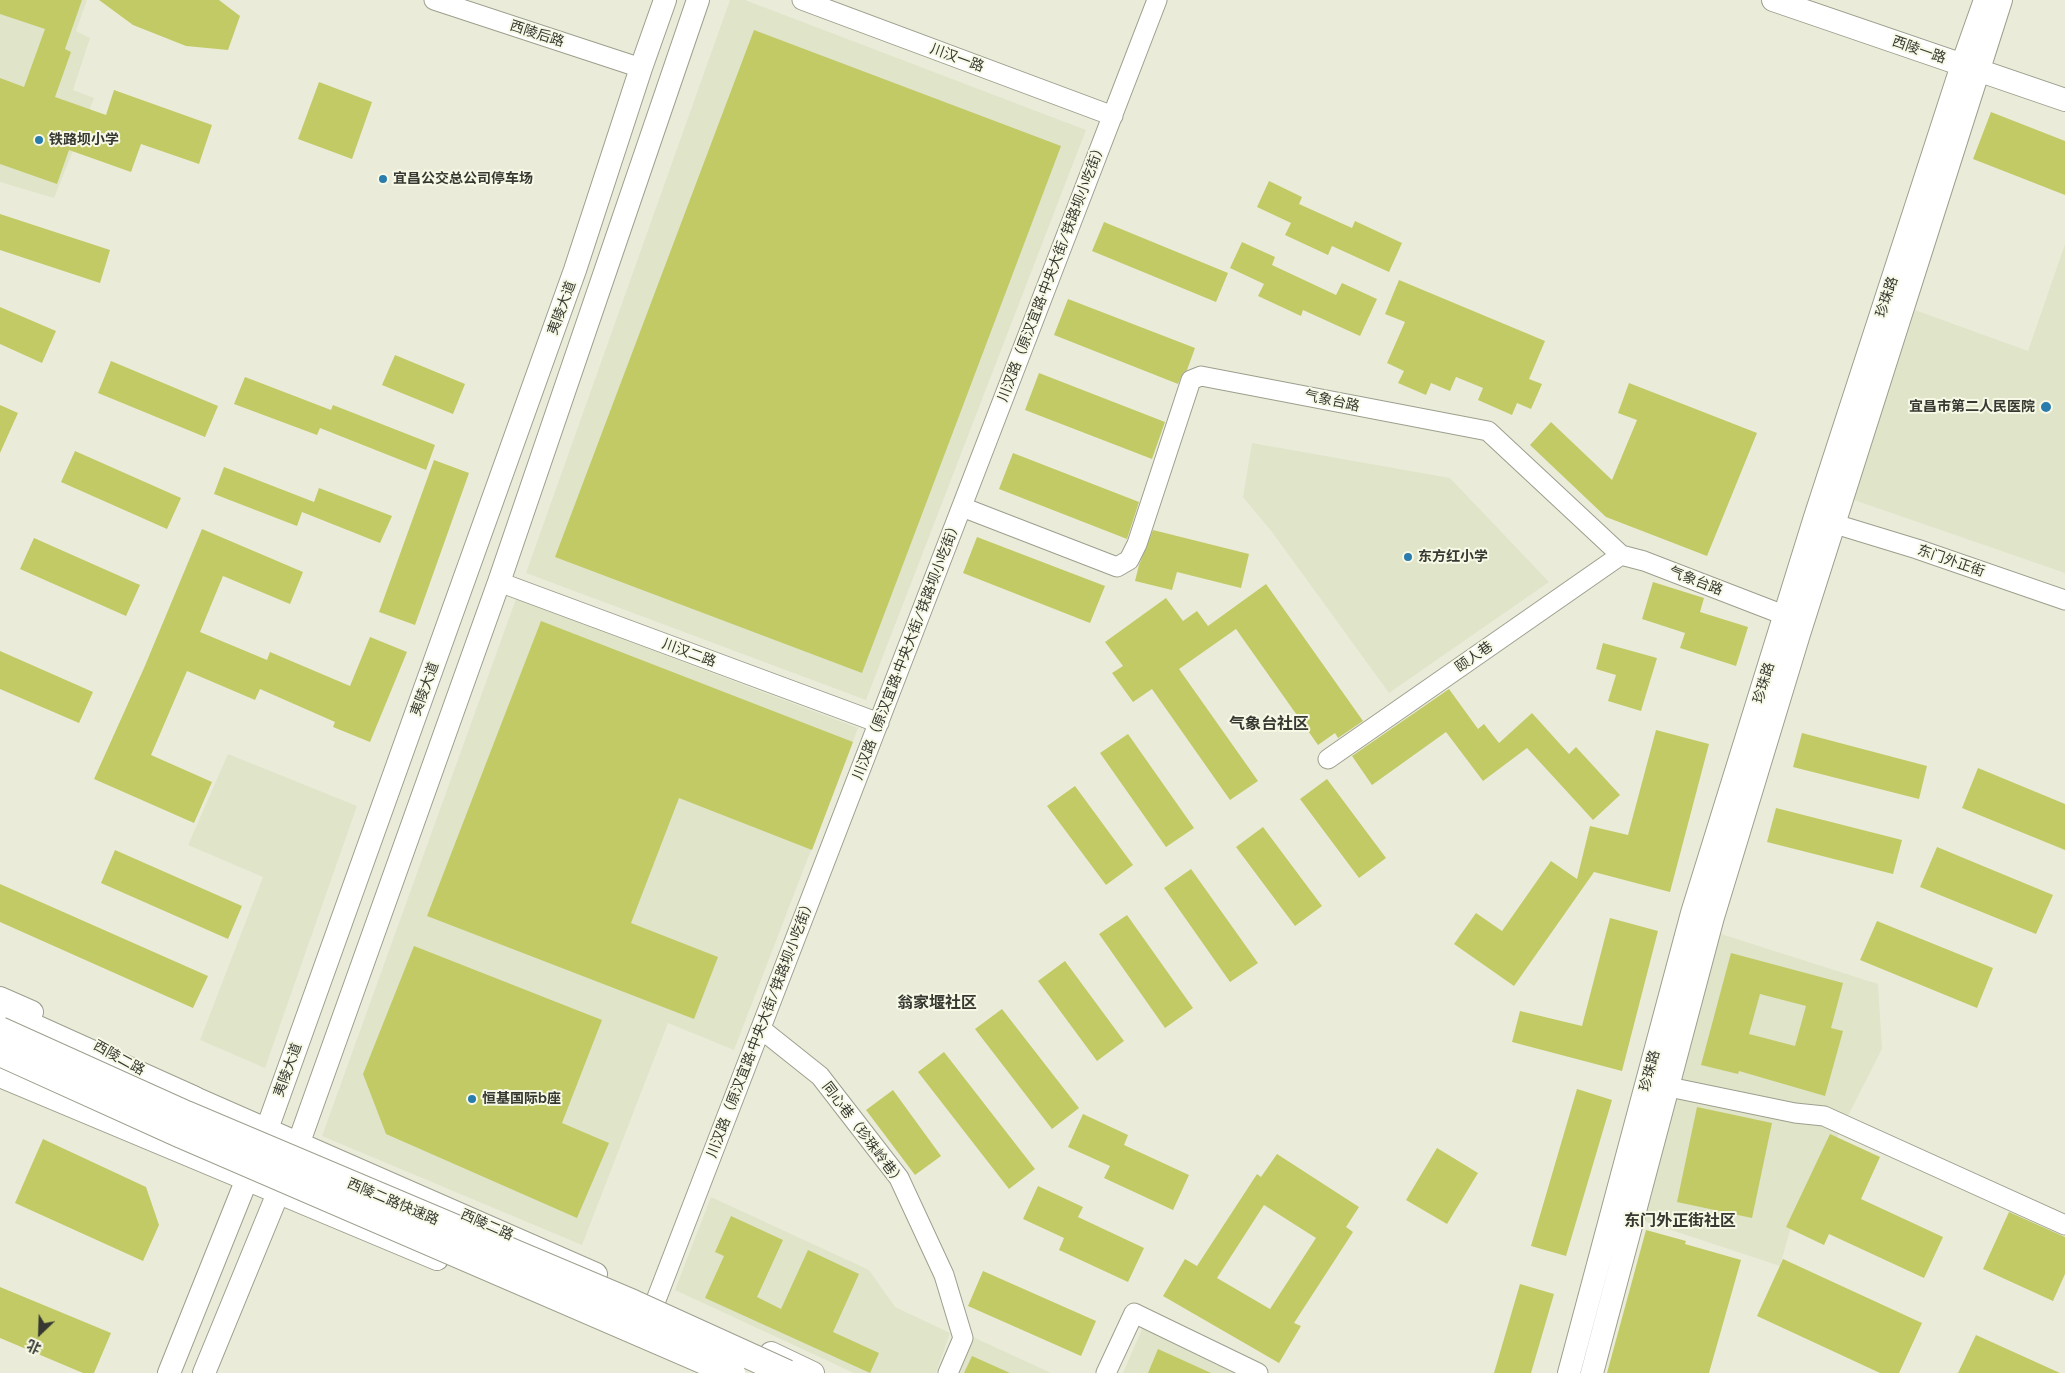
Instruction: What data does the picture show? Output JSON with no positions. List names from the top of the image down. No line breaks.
{"streets":{"highway":["西陵二路快速路"],"main road":["西陵一路","珍珠路","夷陵大道","西陵二路"],"street":["西陵后路","川汉一路","川汉路（原汉宜路·中央大街/铁路坝小吃街）","气象台路","东门外正街","川汉二路","颐人巷","同心巷（珍珠岭巷）"]},"crossings":[["西陵后路","夷陵大道"],["西陵一路","珍珠路"],["川汉一路","川汉路（原汉宜路·中央大街/铁路坝小吃街）"],["川汉路（原汉宜路·中央大街/铁路坝小吃街）","气象台路"],["川汉路（原汉宜路·中央大街/铁路坝小吃街）","川汉二路"],["川汉路（原汉宜路·中央大街/铁路坝小吃街）","西陵二路"],["川汉路（原汉宜路·中央大街/铁路坝小吃街）","同心巷（珍珠岭巷）"],["珍珠路","气象台路"],["珍珠路","东门外正街"],["夷陵大道","川汉二路"],["夷陵大道","西陵二路"],["气象台路","颐人巷"]],"districts":["气象台社区","翁家堰社区","东门外正街社区"],"places":["铁路坝小学","宜昌公交总公司停车场","宜昌市第二人民医院","东方红小学","恒基国际b座"],"north":"bottom left"}
